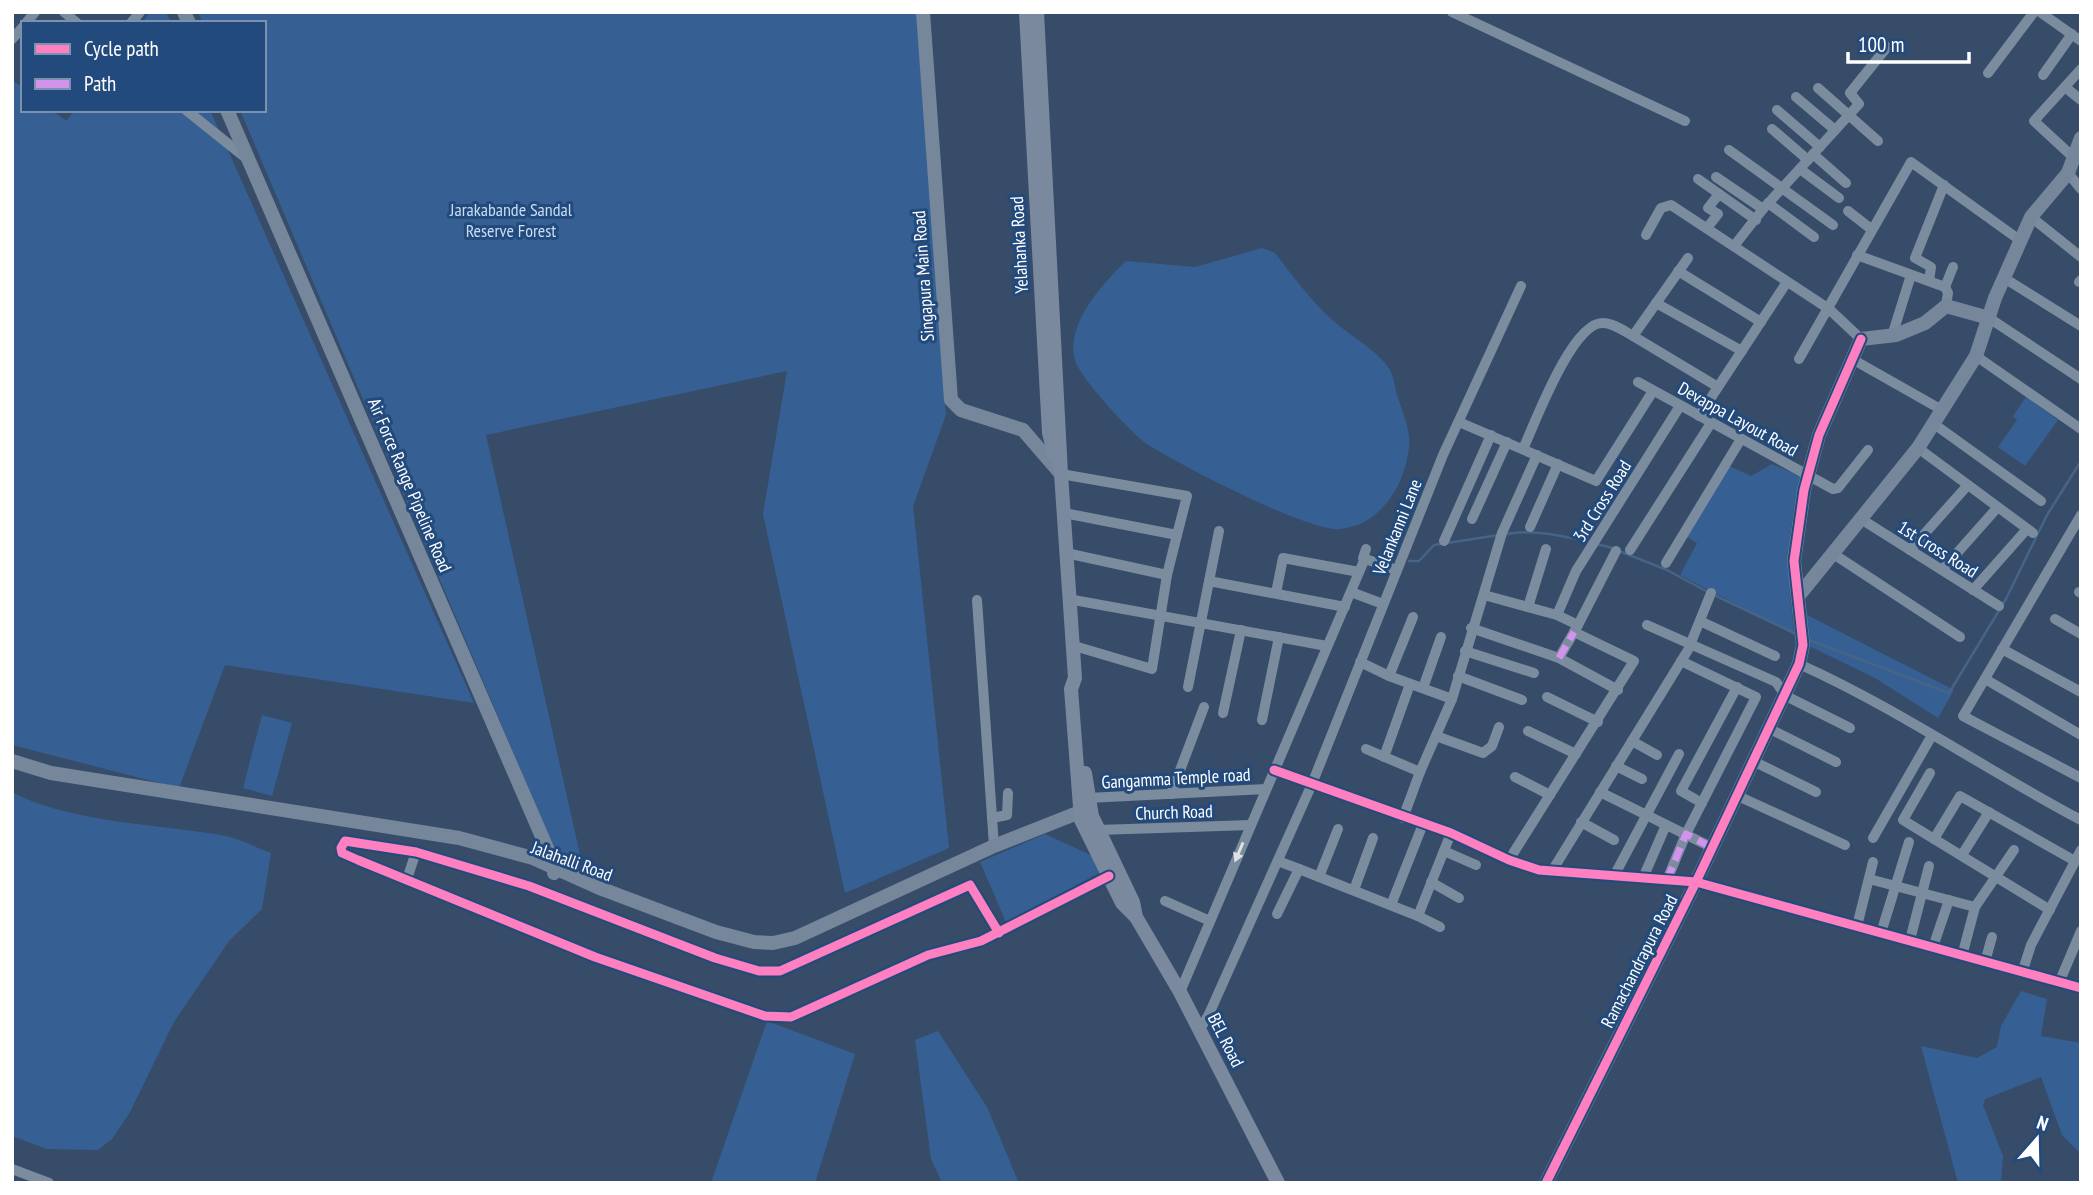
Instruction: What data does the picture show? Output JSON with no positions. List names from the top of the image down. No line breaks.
{"streets":{"main road":["Yelahanka Road","BEL Road"],"street":["Singapura Main Road","Devappa Layout Road","Air Force Range Pipeline Road","3rd Cross Road","Velankanni Lane","1st Cross Road","Gangamma Temple road","Church Road","Jalahalli Road","Ramachandrapura Road"]},"crossings":[["Yelahanka Road","Singapura Main Road"],["Yelahanka Road","BEL Road"],["Devappa Layout Road","3rd Cross Road"],["Devappa Layout Road","Ramachandrapura Road"],["Air Force Range Pipeline Road","Jalahalli Road"],["Velankanni Lane","BEL Road"],["Gangamma Temple road","Church Road"],["Gangamma Temple road","Jalahalli Road"],["Gangamma Temple road","BEL Road"],["Church Road","Jalahalli Road"],["Church Road","BEL Road"],["Jalahalli Road","BEL Road"]],"parks":["Jarakabande Sandal Reserve Forest"],"legend":["Cycle path","Path"],"scale_bar":"100 m","north":"top"}
